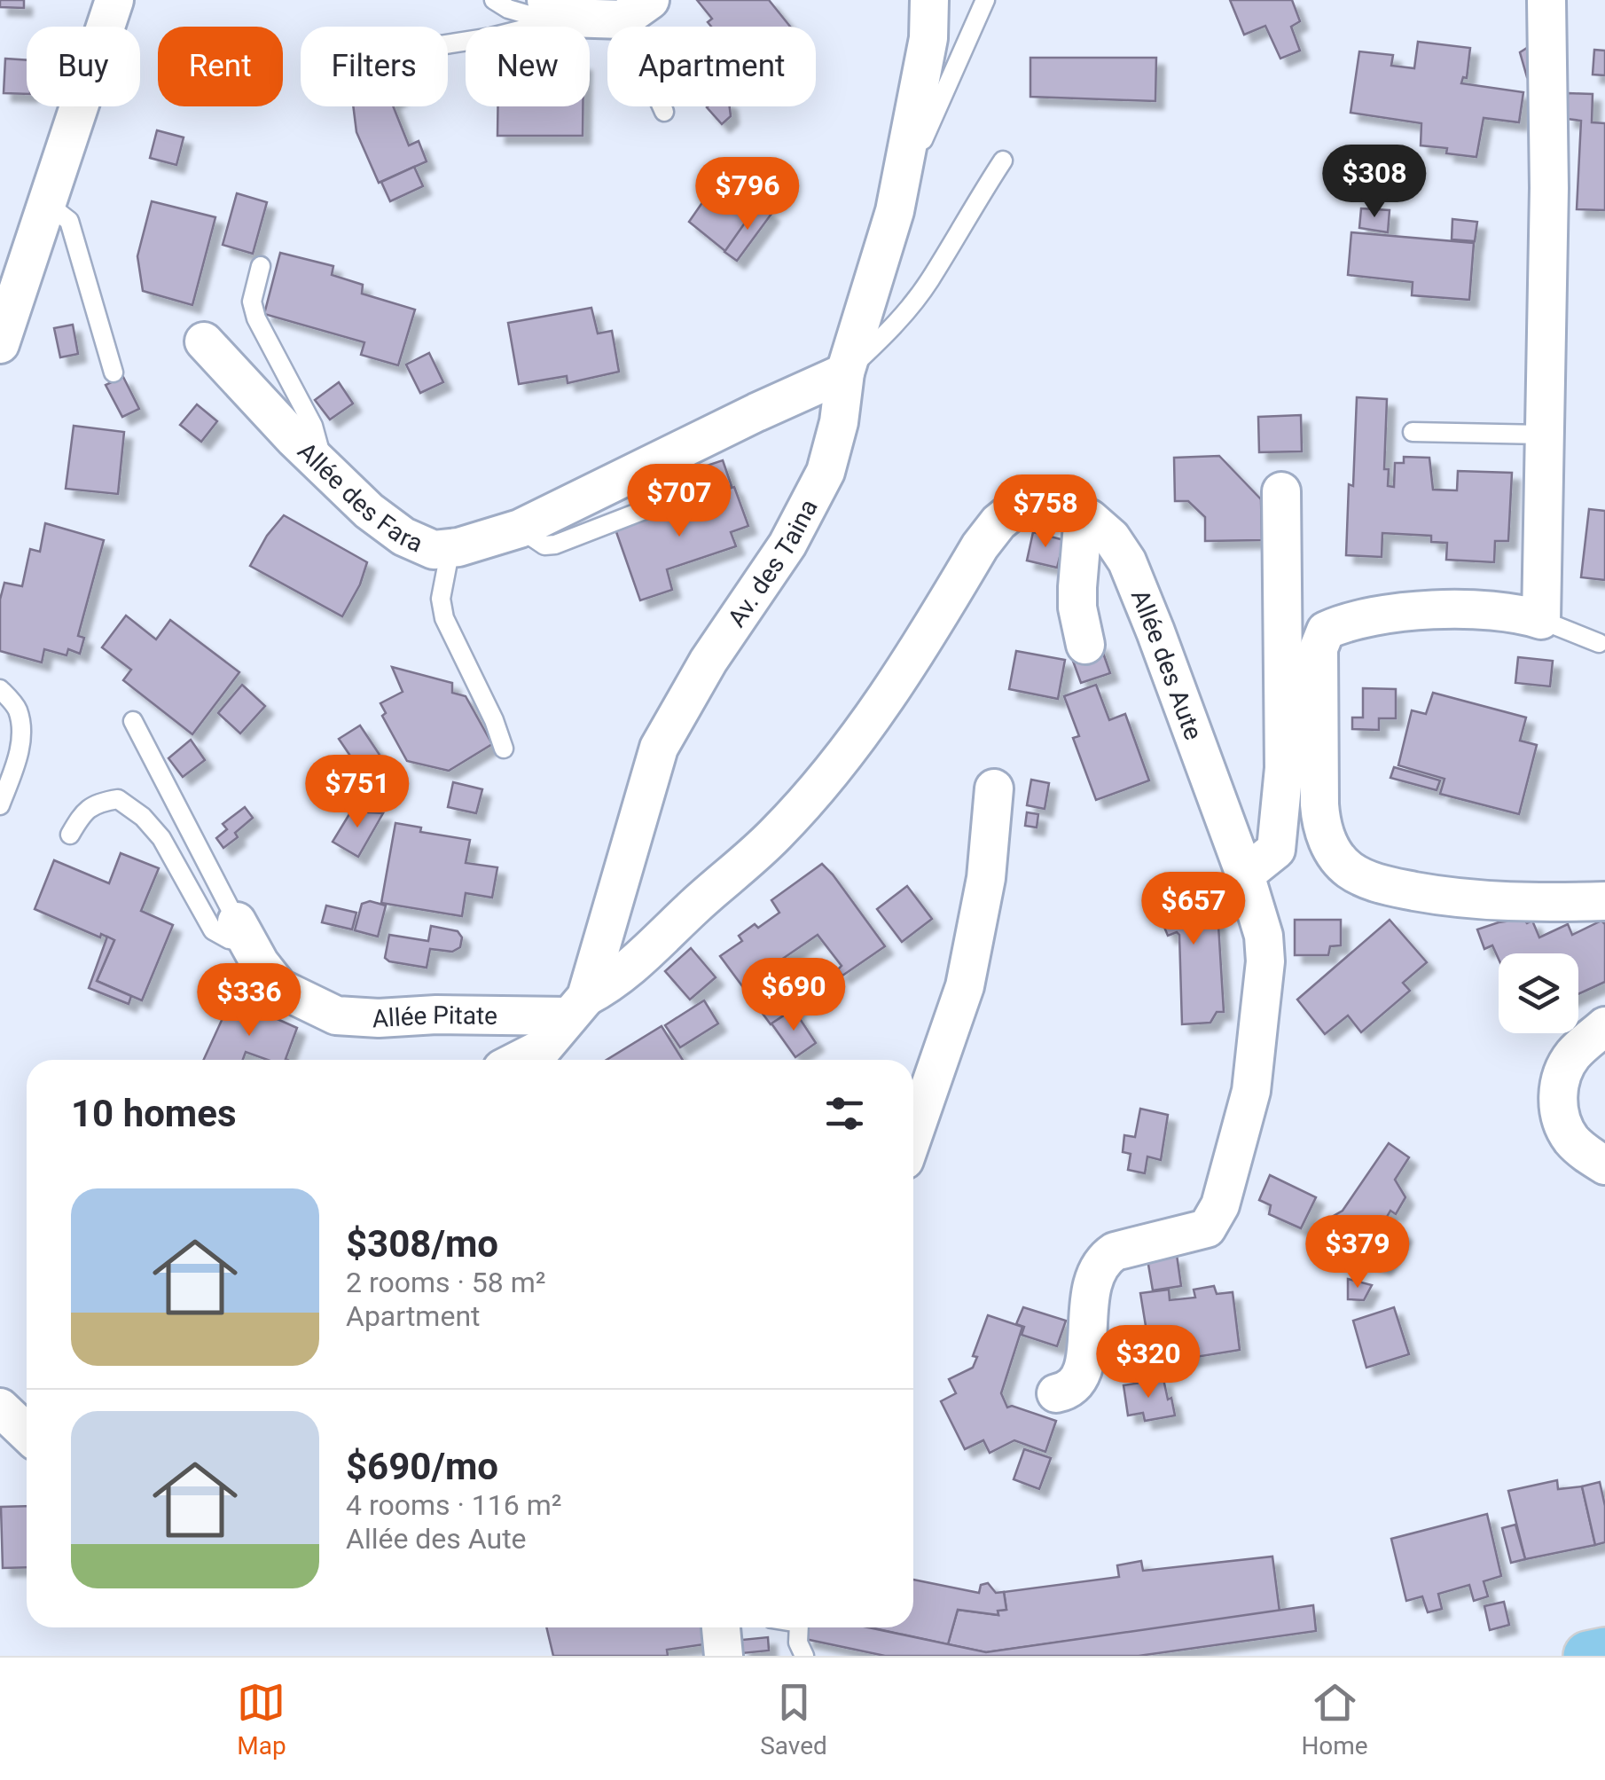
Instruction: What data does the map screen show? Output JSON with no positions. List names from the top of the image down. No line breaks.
{"streets":{"street":["Allée des Fara","Av. des Taina","Allée des Aute","Allée Pitate"]},"crossings":[["Allée des Fara","Av. des Taina"],["Av. des Taina","Allée des Aute"],["Av. des Taina","Allée Pitate"],["Allée des Aute","Allée Pitate"]],"page":{"chip":["Buy","Rent","Filters","New","Apartment"],"price":["$308","$796","$707","$758","$751","$657","$690","$336","$379","$320"],"heading":"10 homes","list":[{"name":"$308/mo","note":"2 rooms · 58 m² · Apartment"},{"name":"$690/mo","note":"4 rooms · 116 m² · Allée des Aute"}],"tabs":["Map","Saved","Home"]}}
